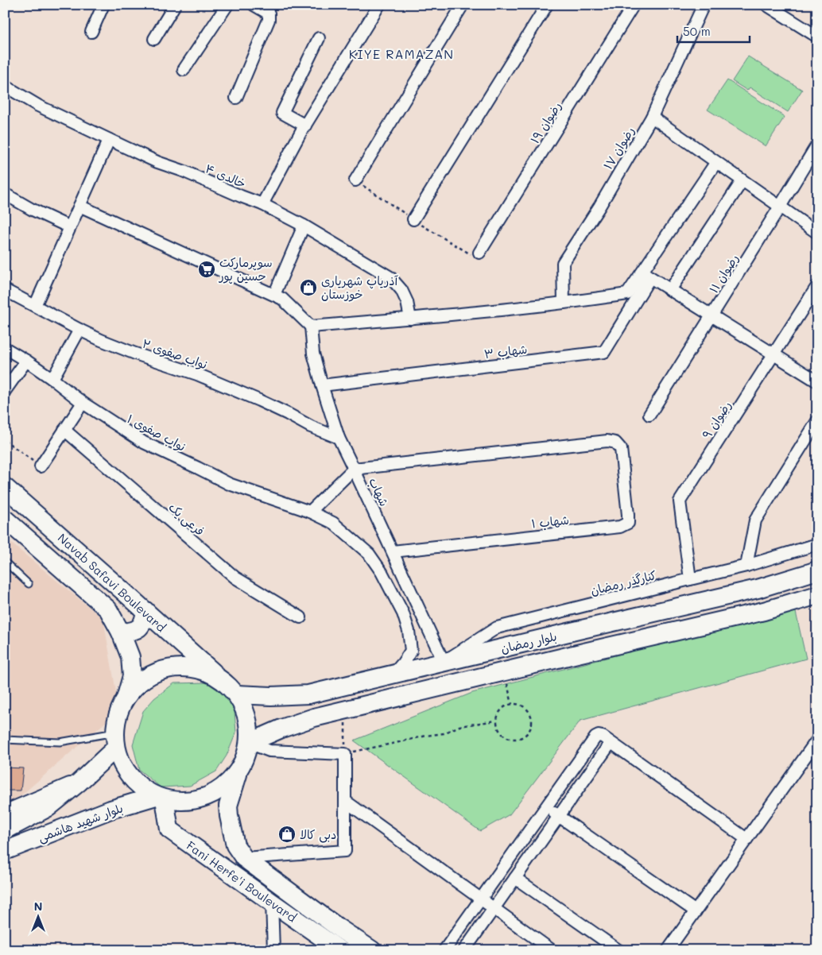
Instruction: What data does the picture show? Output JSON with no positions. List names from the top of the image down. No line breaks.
{"streets":{"main road":["Navab Safavi Boulevard","بلوار رمضان","بلوار شهید هاشمی","Fani Herfe'i Boulevard"],"street":["رضوان ۱۹","رضوان ۱۷","خالدی ۴","رضوان ۱۱","شهاب ۳","نواب صفوی ۲","رضوان ۹","نواب صفوی ۱","شهاب","فرعی یک","شهاب ۱","کنارگذر رمضان"]},"crossings":[["شهاب ۳","شهاب"],["نواب صفوی ۲","شهاب"],["رضوان ۹","کنارگذر رمضان"],["نواب صفوی ۱","بلوار رمضان"],["شهاب","شهاب ۱"],["شهاب","کنارگذر رمضان"],["شهاب","بلوار رمضان"],["Navab Safavi Boulevard","بلوار رمضان"],["Navab Safavi Boulevard","بلوار شهید هاشمی"],["Navab Safavi Boulevard","Fani Herfe'i Boulevard"],["کنارگذر رمضان","بلوار رمضان"],["بلوار رمضان","بلوار شهید هاشمی"],["بلوار رمضان","Fani Herfe'i Boulevard"],["بلوار شهید هاشمی","Fani Herfe'i Boulevard"]],"districts":["KIYE RAMAZAN"],"places":{"supermarket":["سوپرمارکت حسین پور"],"shop":["آذریاپ شهریاری خوزستان","دبی کالا"]},"scale_bar":"50 m","north":"top"}
